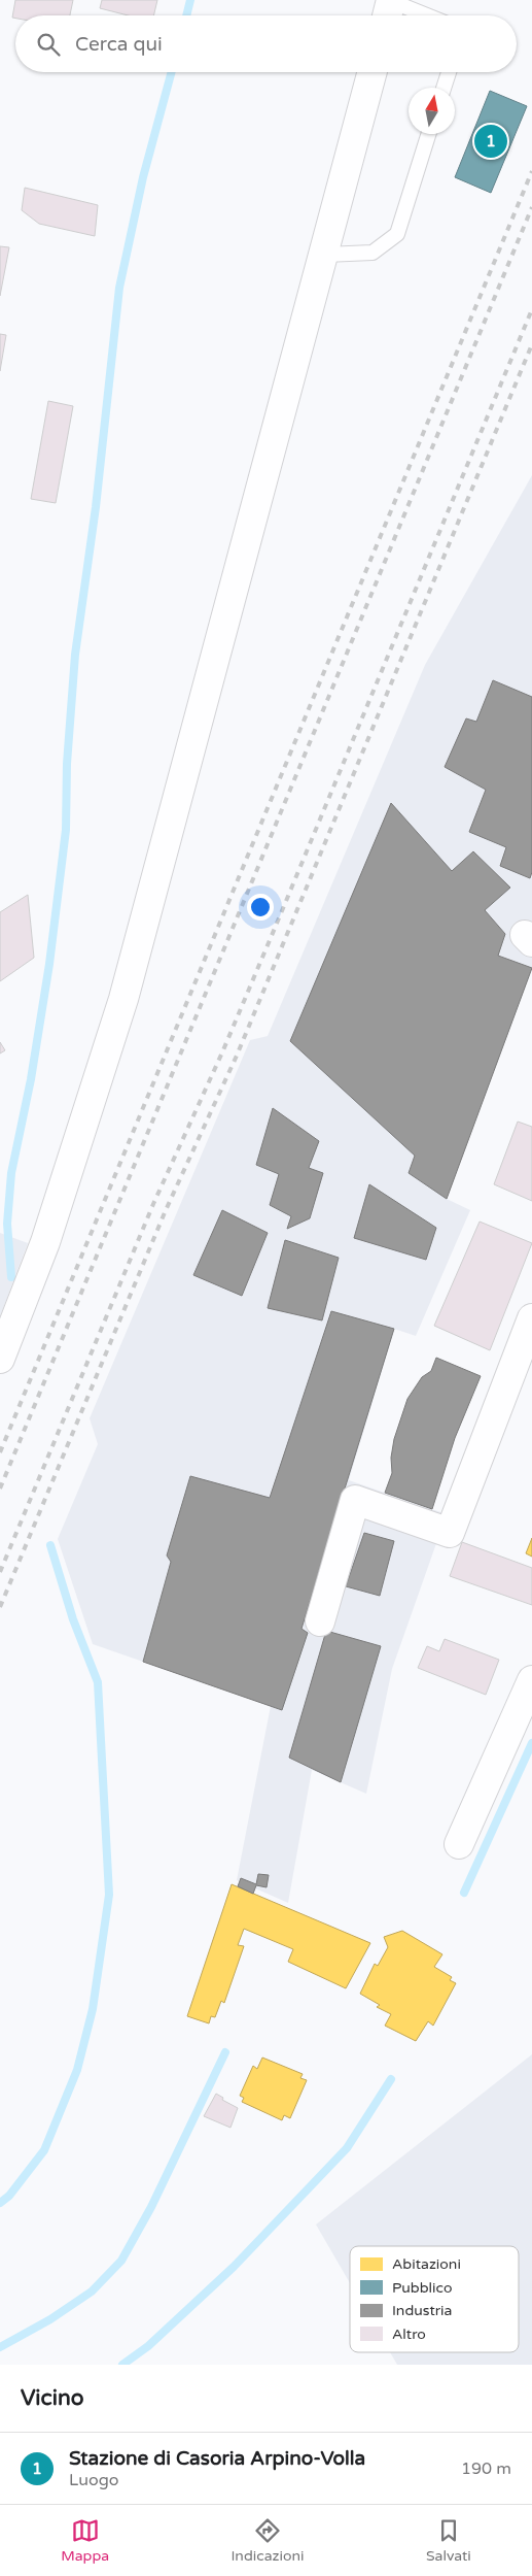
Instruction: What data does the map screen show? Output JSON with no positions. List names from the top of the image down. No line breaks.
{"legend":["Abitazioni","Pubblico","Industria","Altro"],"north":"top","page":{"search":"Cerca qui","pins":"1","heading":"Vicino","list":[{"mark":"1","name":"Stazione di Casoria Arpino-Volla","note":"Luogo","value":"190 m"}],"nav":["Mappa","Indicazioni","Salvati"]}}
